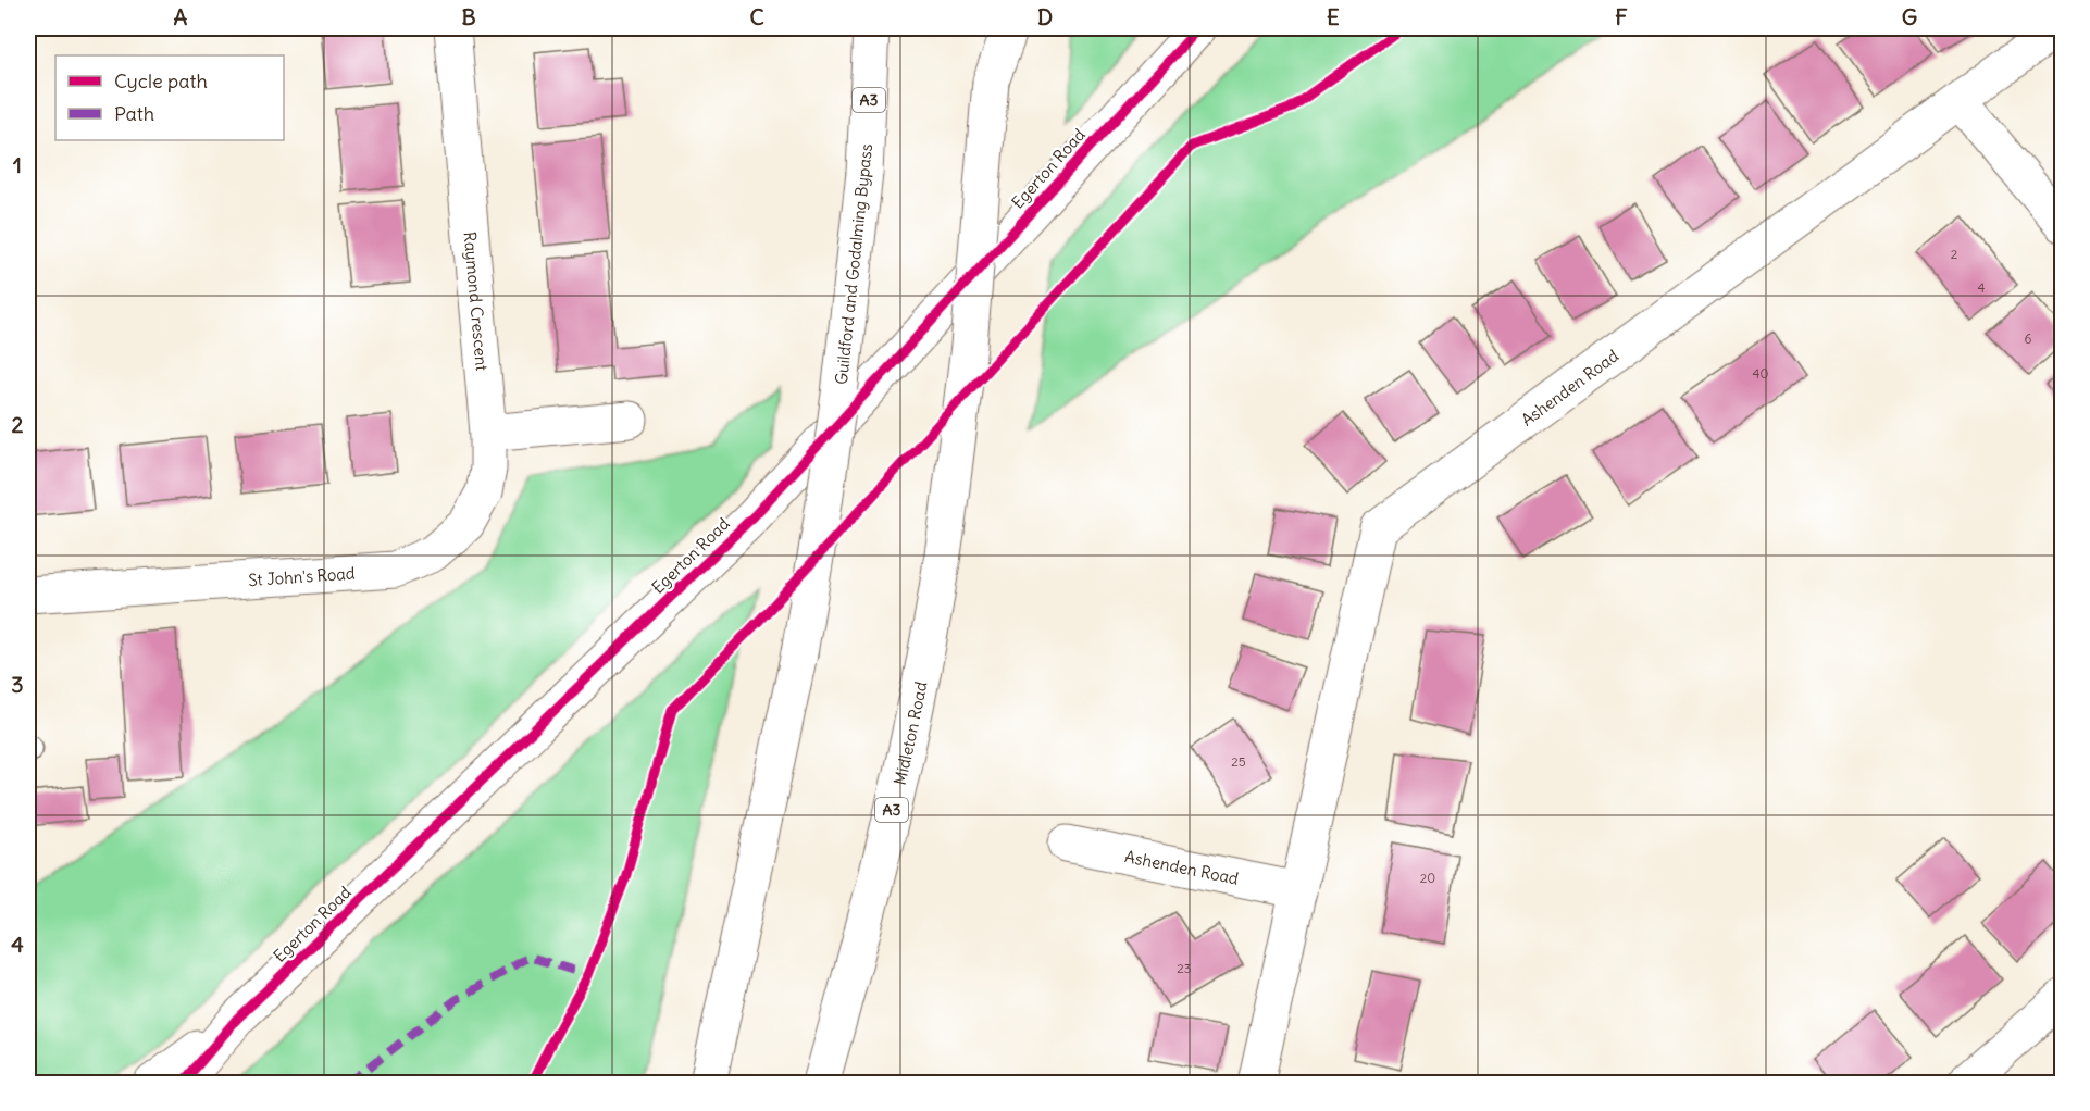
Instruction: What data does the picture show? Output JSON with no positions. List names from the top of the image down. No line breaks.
{"streets":{"main road":["A3","Egerton Road","Guildford and Godalming Bypass","Raymond Crescent","Ashenden Road","St John's Road","Midleton Road"]},"crossings":[["A3","Guildford and Godalming Bypass"],["A3","Midleton Road"],["Raymond Crescent","St John's Road"]],"house_numbers":["2","4","6","40","25","20","23"],"legend":["Cycle path","Path"],"grid":{"columns":["A","B","C","D","E","F","G"],"rows":["1","2","3","4"]}}
